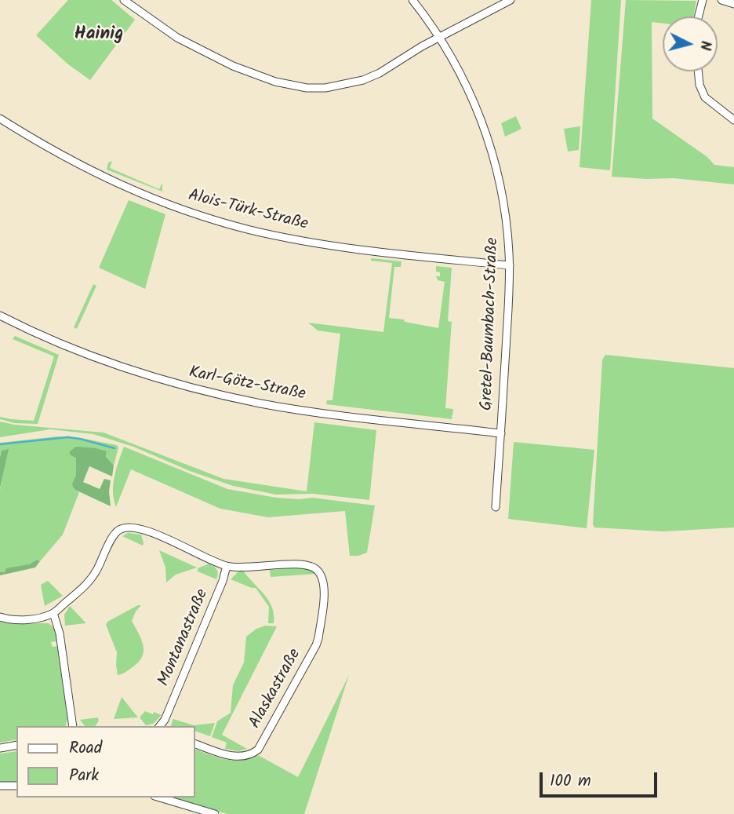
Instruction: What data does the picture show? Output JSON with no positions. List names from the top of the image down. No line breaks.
{"streets":{"street":["Alois-Türk-Straße","Gretel-Baumbach-Straße","Karl-Götz-Straße","Montanastraße","Alaskastraße"]},"crossings":[["Alois-Türk-Straße","Gretel-Baumbach-Straße"],["Gretel-Baumbach-Straße","Karl-Götz-Straße"],["Montanastraße","Alaskastraße"]],"districts":["Hainig"],"legend":["Road","Park"],"scale_bar":"100 m","north":"right"}
